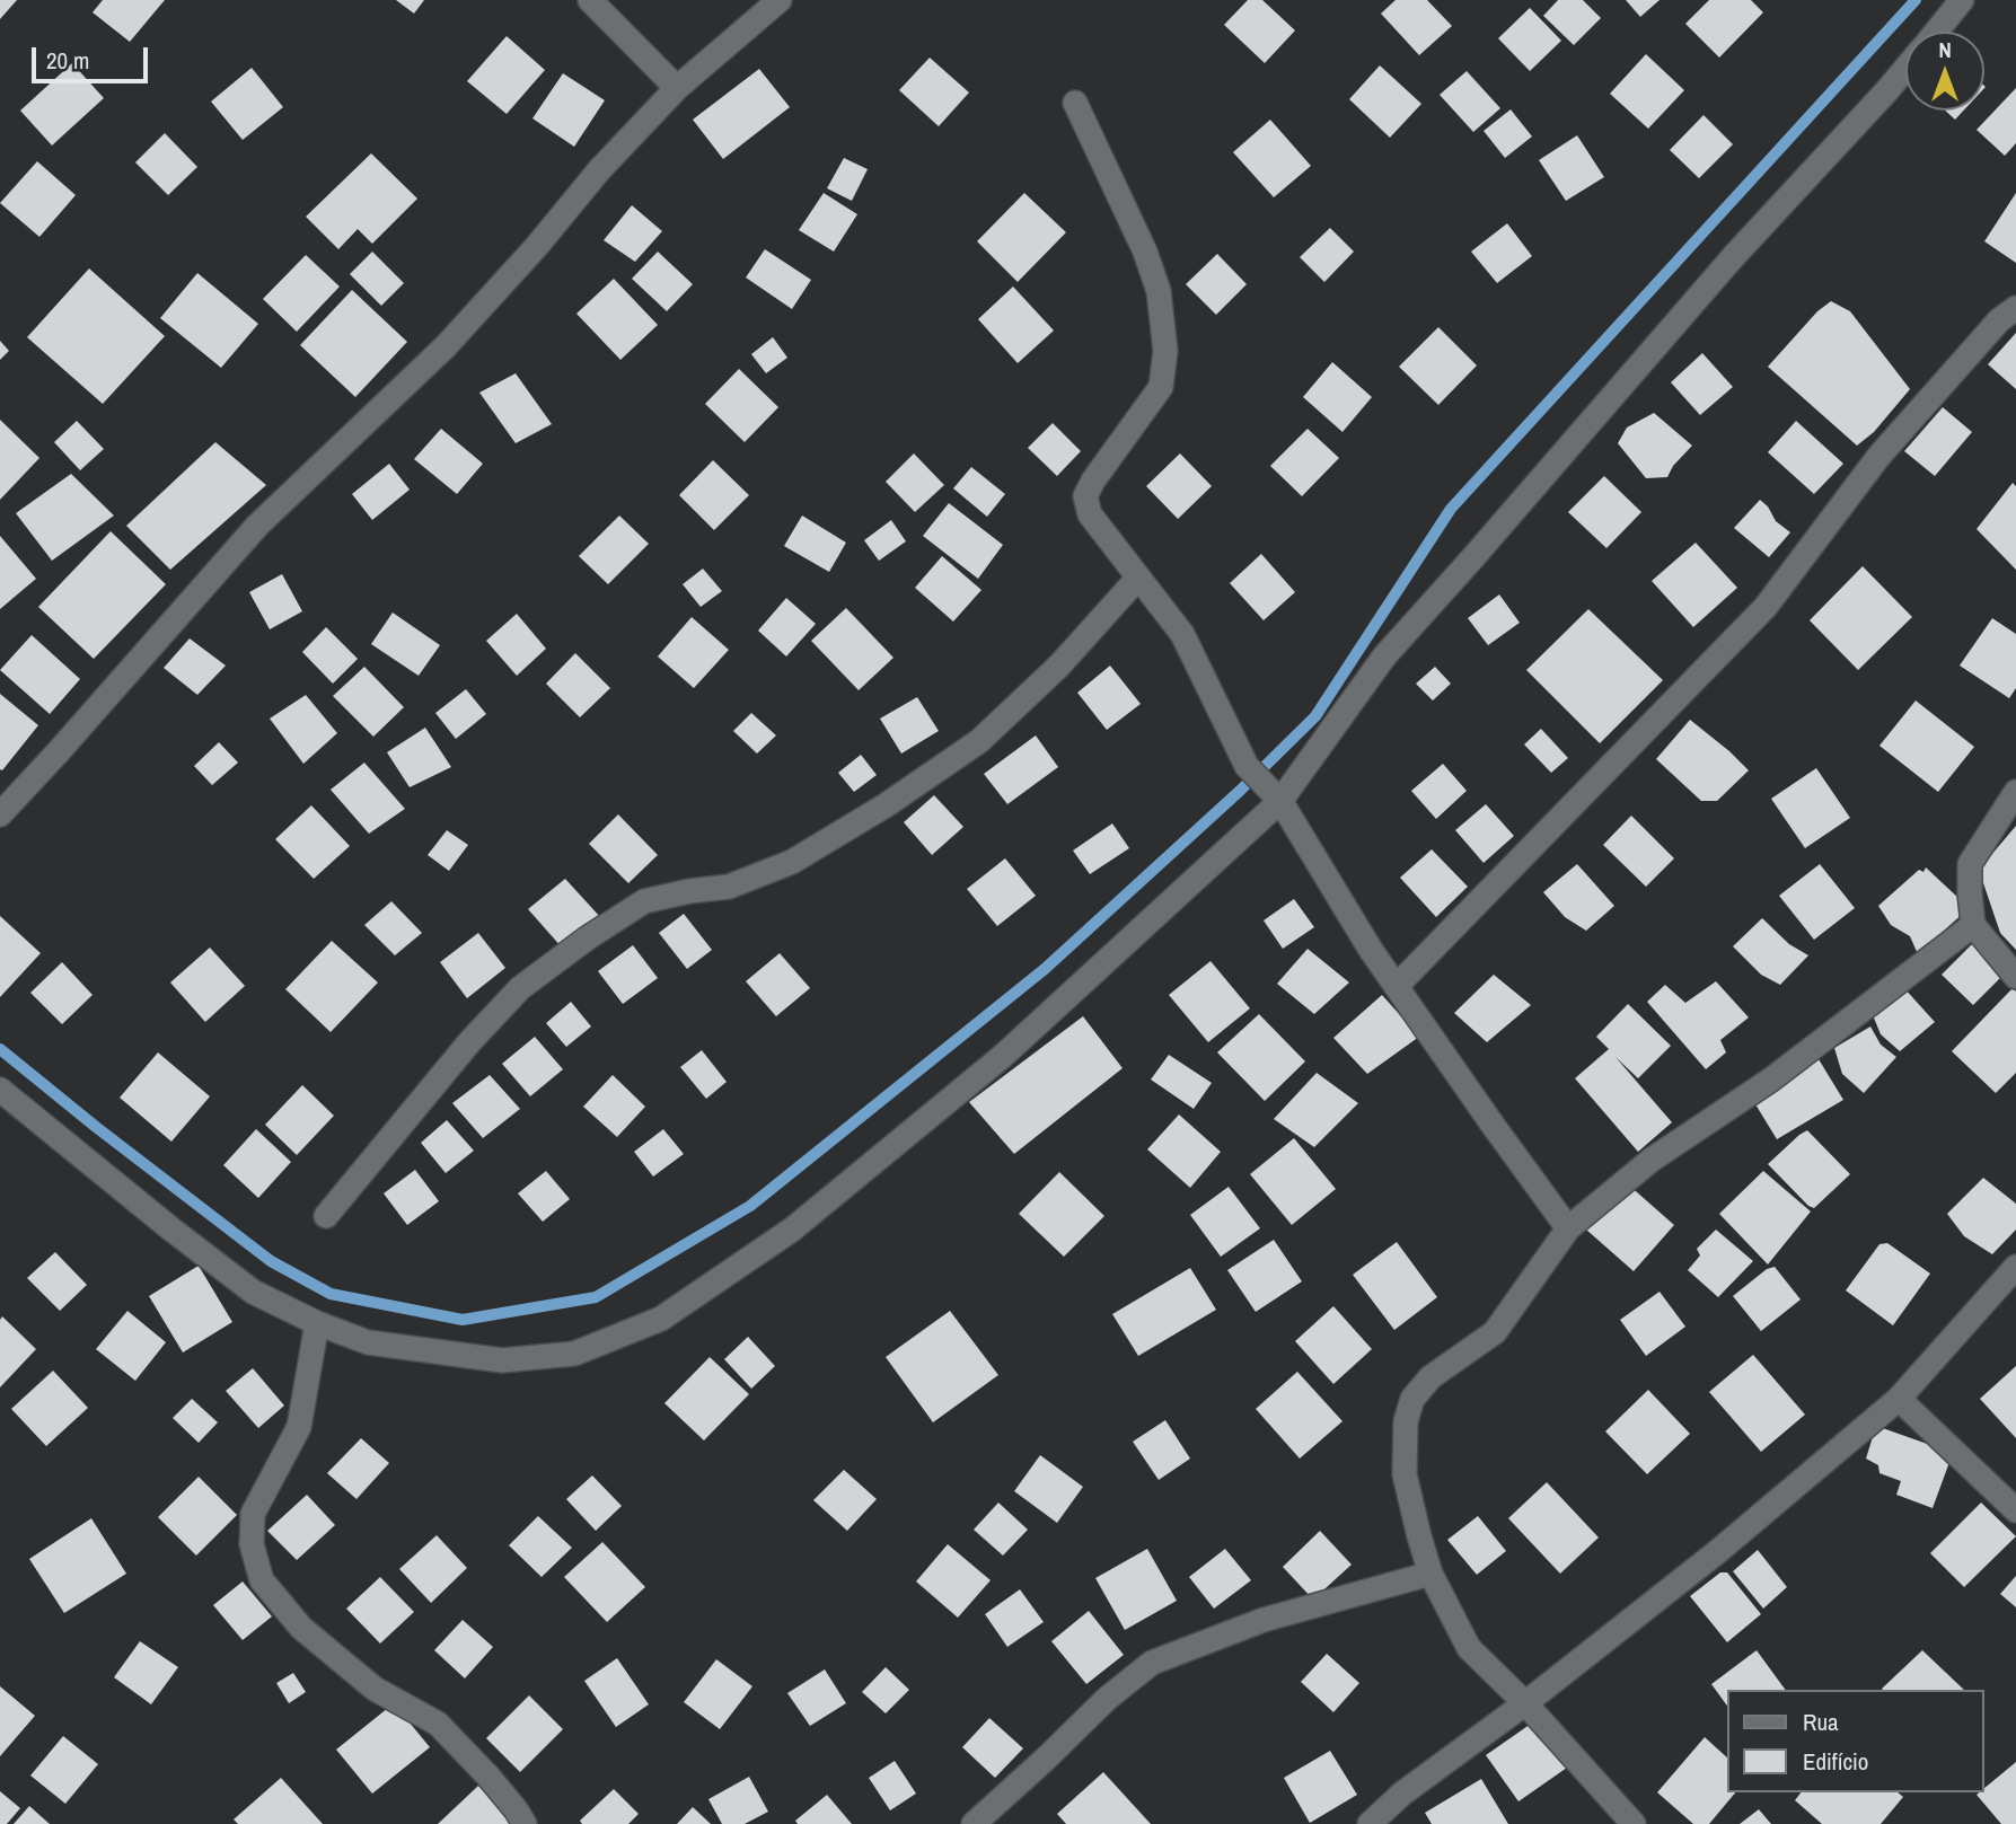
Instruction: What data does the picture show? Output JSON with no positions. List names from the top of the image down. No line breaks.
{"legend":["Rua","Edifício"],"scale_bar":"20 m","north":"top"}
